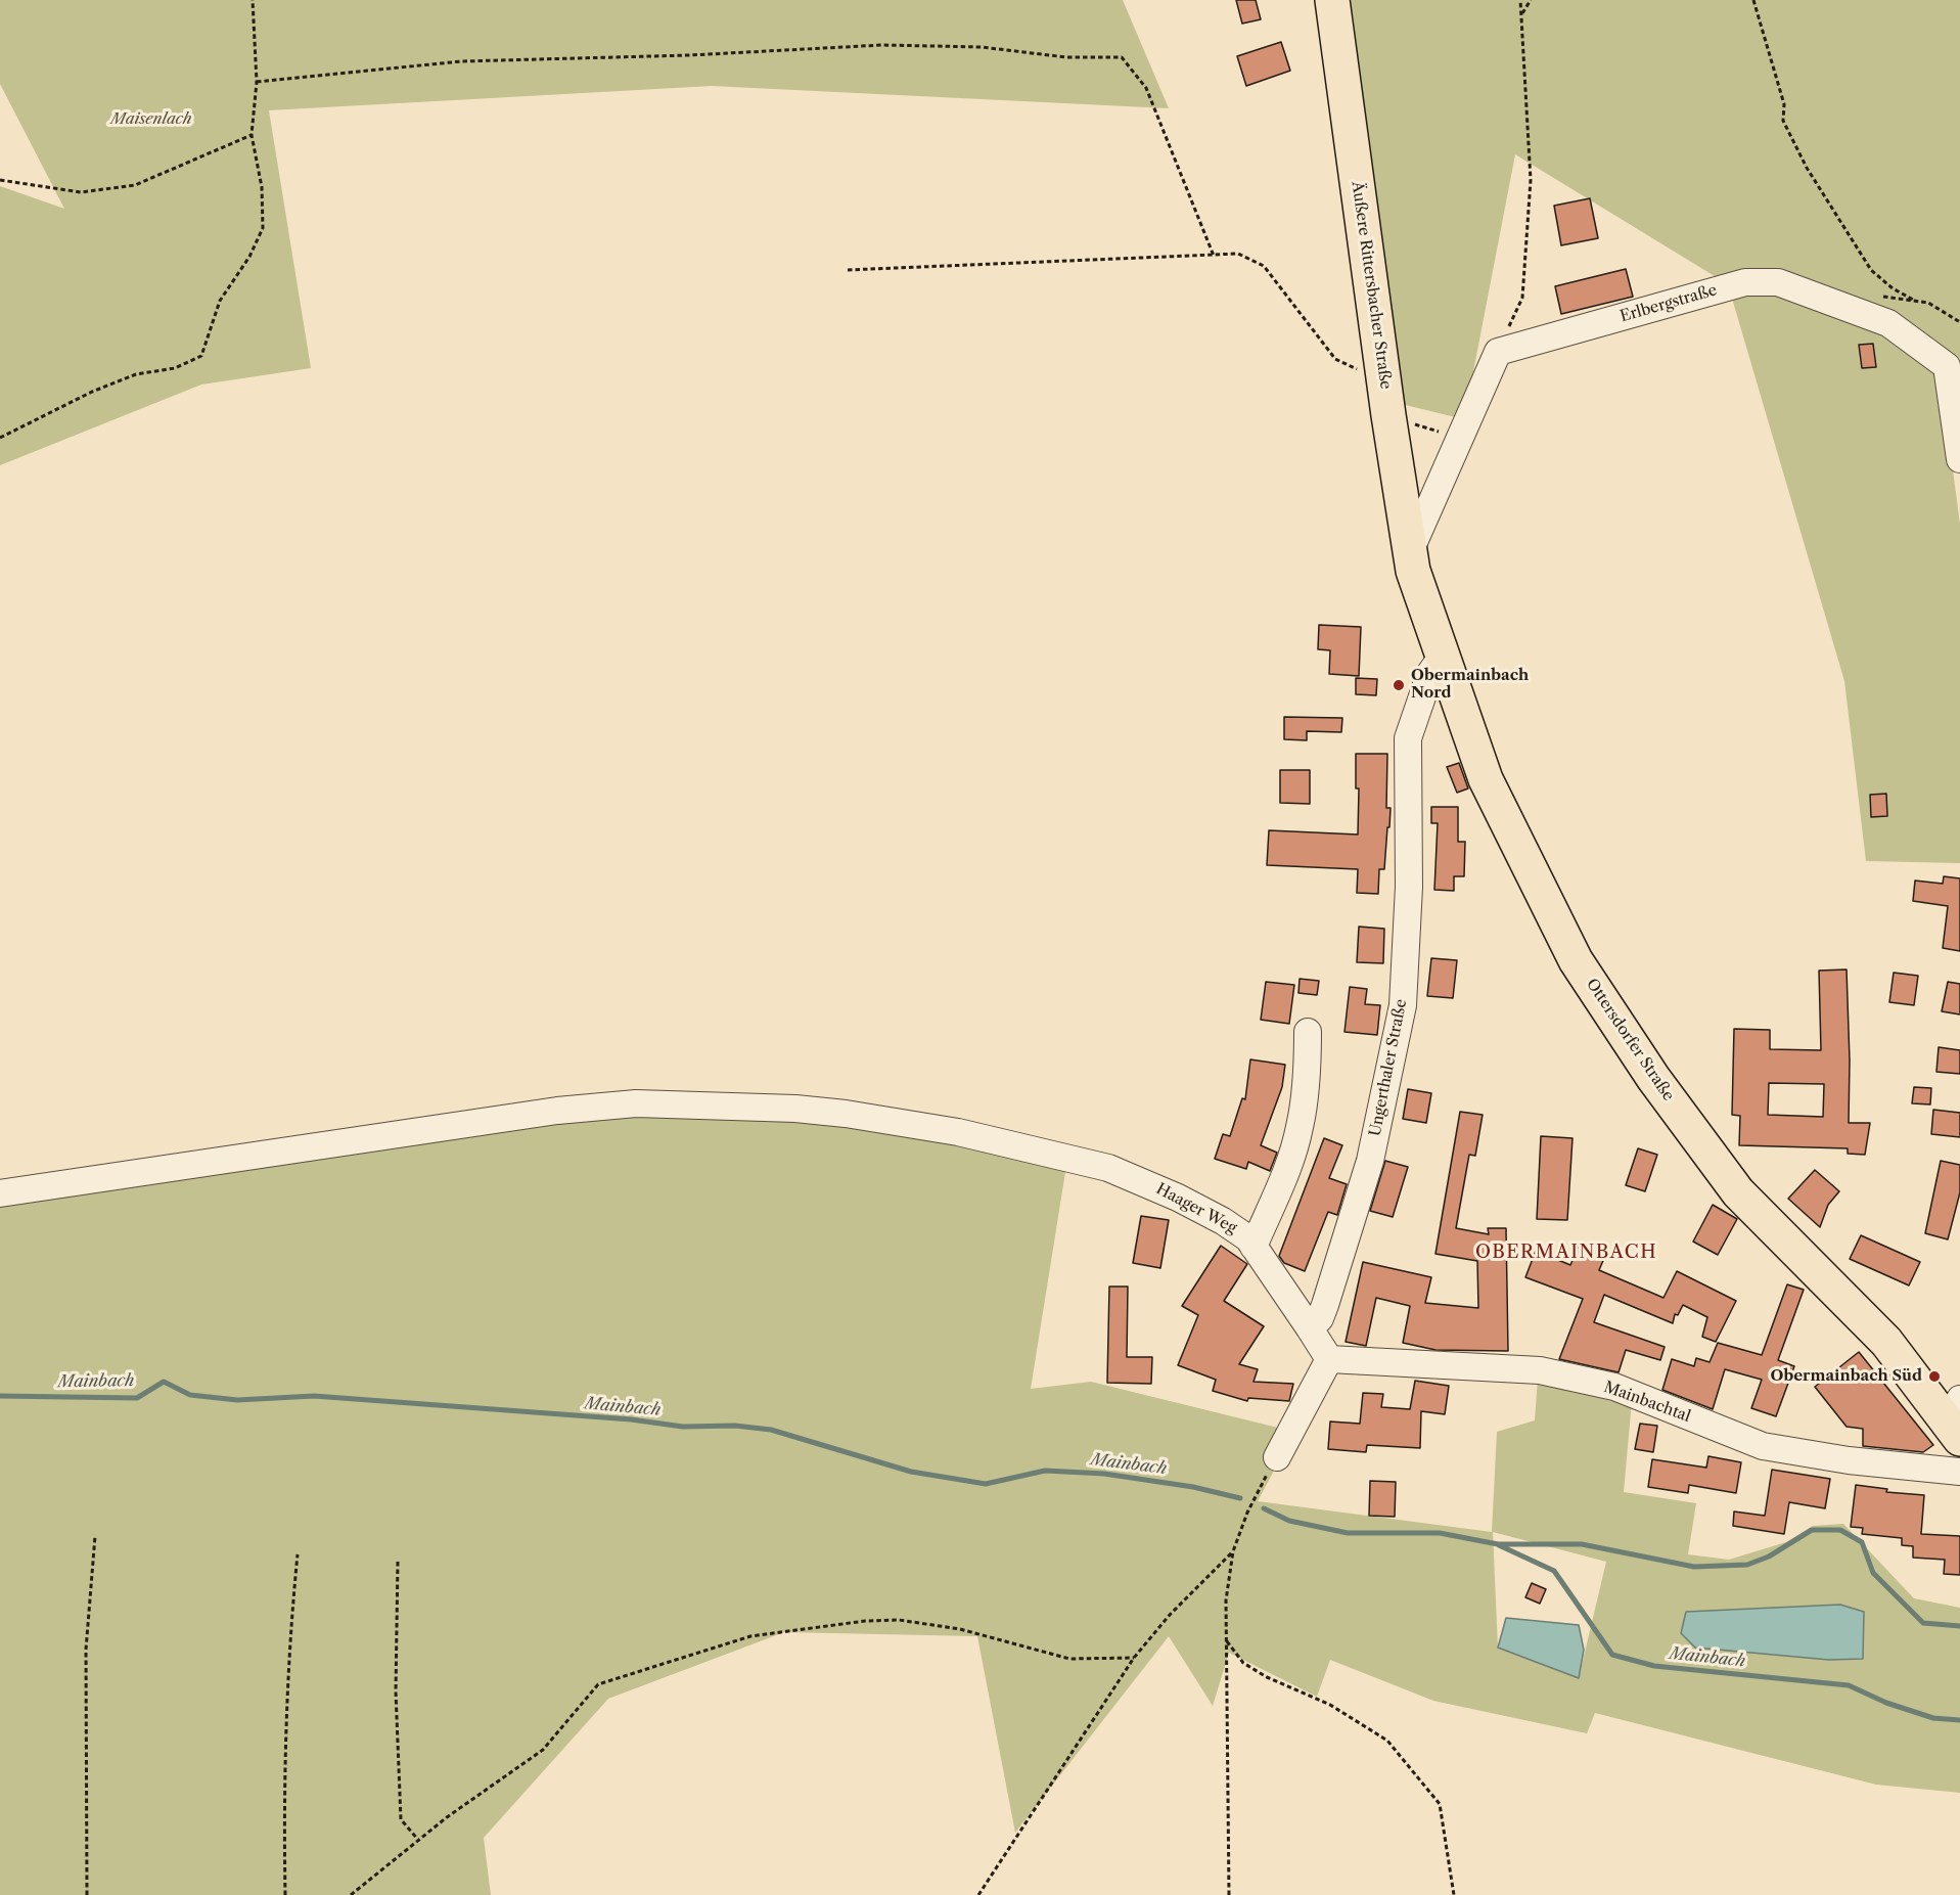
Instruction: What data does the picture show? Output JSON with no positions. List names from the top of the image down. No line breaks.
{"streets":{"main road":["Äußere Rittersbacher Straße","Ottersdorfer Straße"],"street":["Erlbergstraße","Ungerthaler Straße","Haager Weg","Mainbachtal"]},"crossings":[["Äußere Rittersbacher Straße","Ottersdorfer Straße"],["Ottersdorfer Straße","Ungerthaler Straße"],["Ungerthaler Straße","Haager Weg"]],"districts":["OBERMAINBACH"],"water":["Mainbach"],"parks":["Maisenlach"],"places":["Obermainbach Nord","Obermainbach Süd"]}
